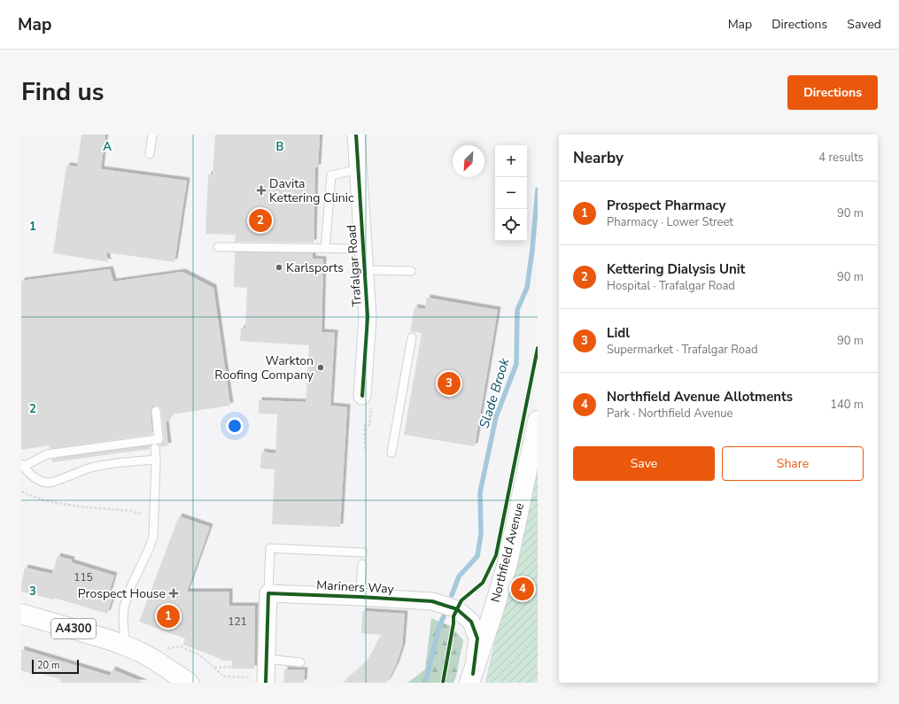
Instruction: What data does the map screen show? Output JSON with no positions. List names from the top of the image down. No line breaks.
{"streets":{"main road":["Northfield Avenue","A4300"],"street":["Trafalgar Road","Mariners Way"]},"crossings":[["Northfield Avenue","Mariners Way"]],"water":["Slade Brook"],"places":{"health":["Davita Kettering Clinic","Prospect House"],"other":["Karlsports","Warkton Roofing Company"]},"house_numbers":["115","121"],"scale_bar":"20 m","north":"bottom left","page":{"header":"Map","nav":["Map","Directions","Saved"],"title":"Find us","buttons":["Directions",["Save","Share"]],"heading":["Nearby","4 results"],"map_buttons":["+","−"],"list":[{"mark":"1","name":"Prospect Pharmacy","note":"Pharmacy · Lower Street","value":"90 m"},{"mark":"2","name":"Kettering Dialysis Unit","note":"Hospital · Trafalgar Road","value":"90 m"},{"mark":"3","name":"Lidl","note":"Supermarket · Trafalgar Road","value":"90 m"},{"mark":"4","name":"Northfield Avenue Allotments","note":"Park · Northfield Avenue","value":"140 m"}],"pins":["2","3","4","1"],"scale":"20 m"},"grid":{"columns":["A","B"],"rows":["1","2","3"]}}
